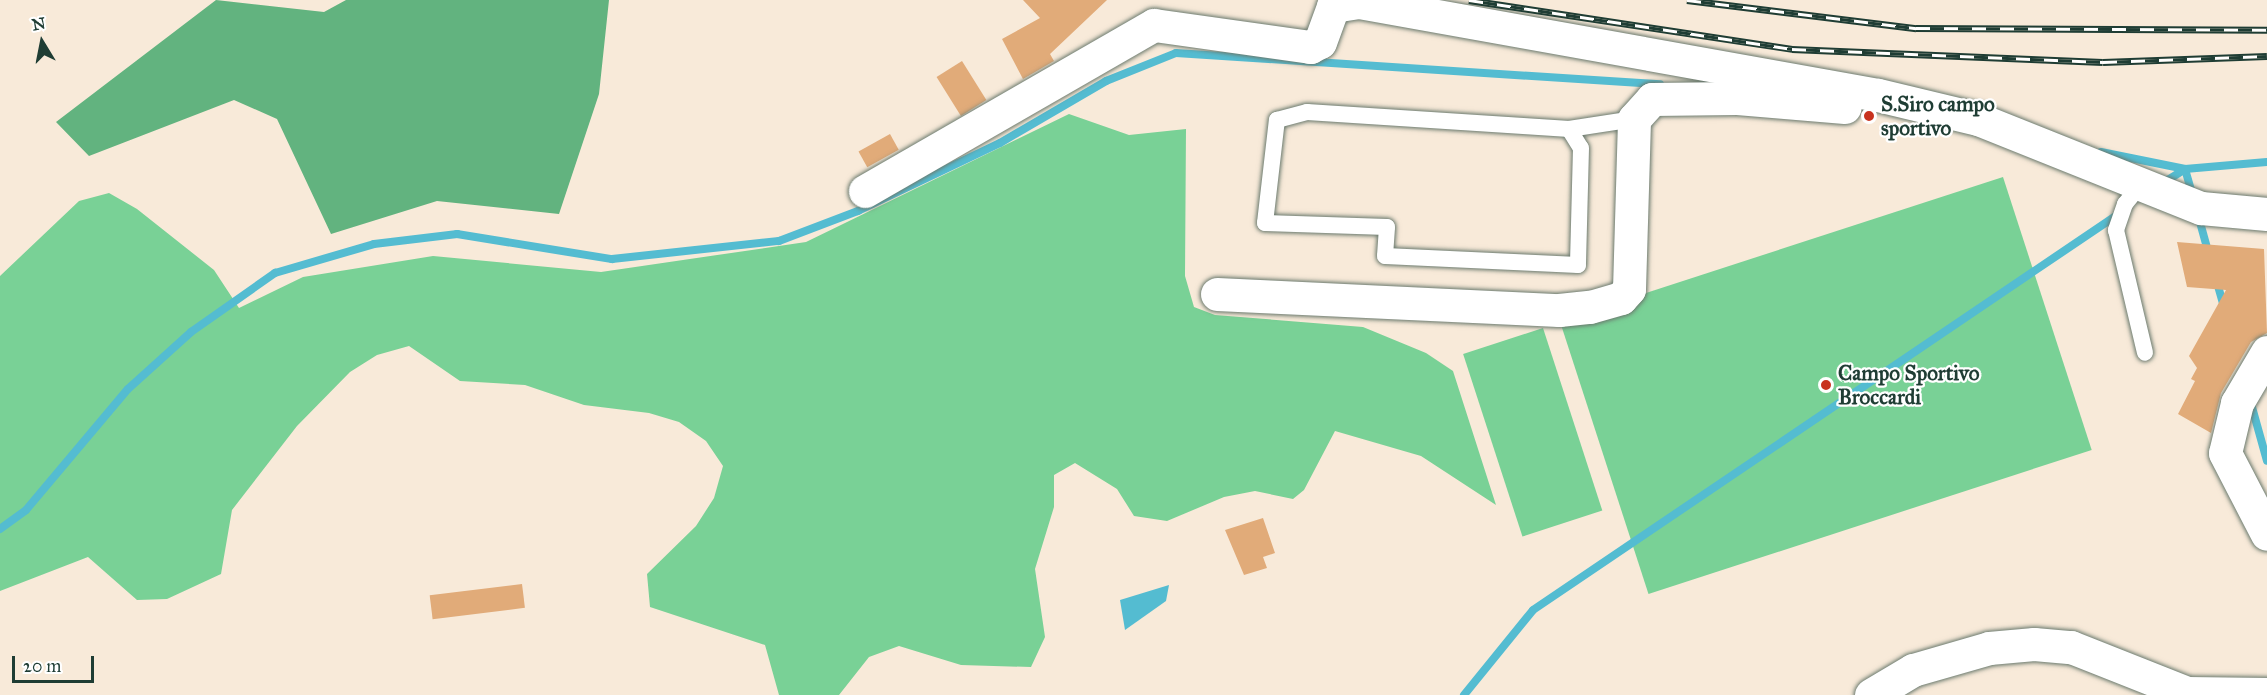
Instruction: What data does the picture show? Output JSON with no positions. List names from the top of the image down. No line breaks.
{"places":["S.Siro campo sportivo","Campo Sportivo Broccardi"],"scale_bar":"20 m","north":"top"}
